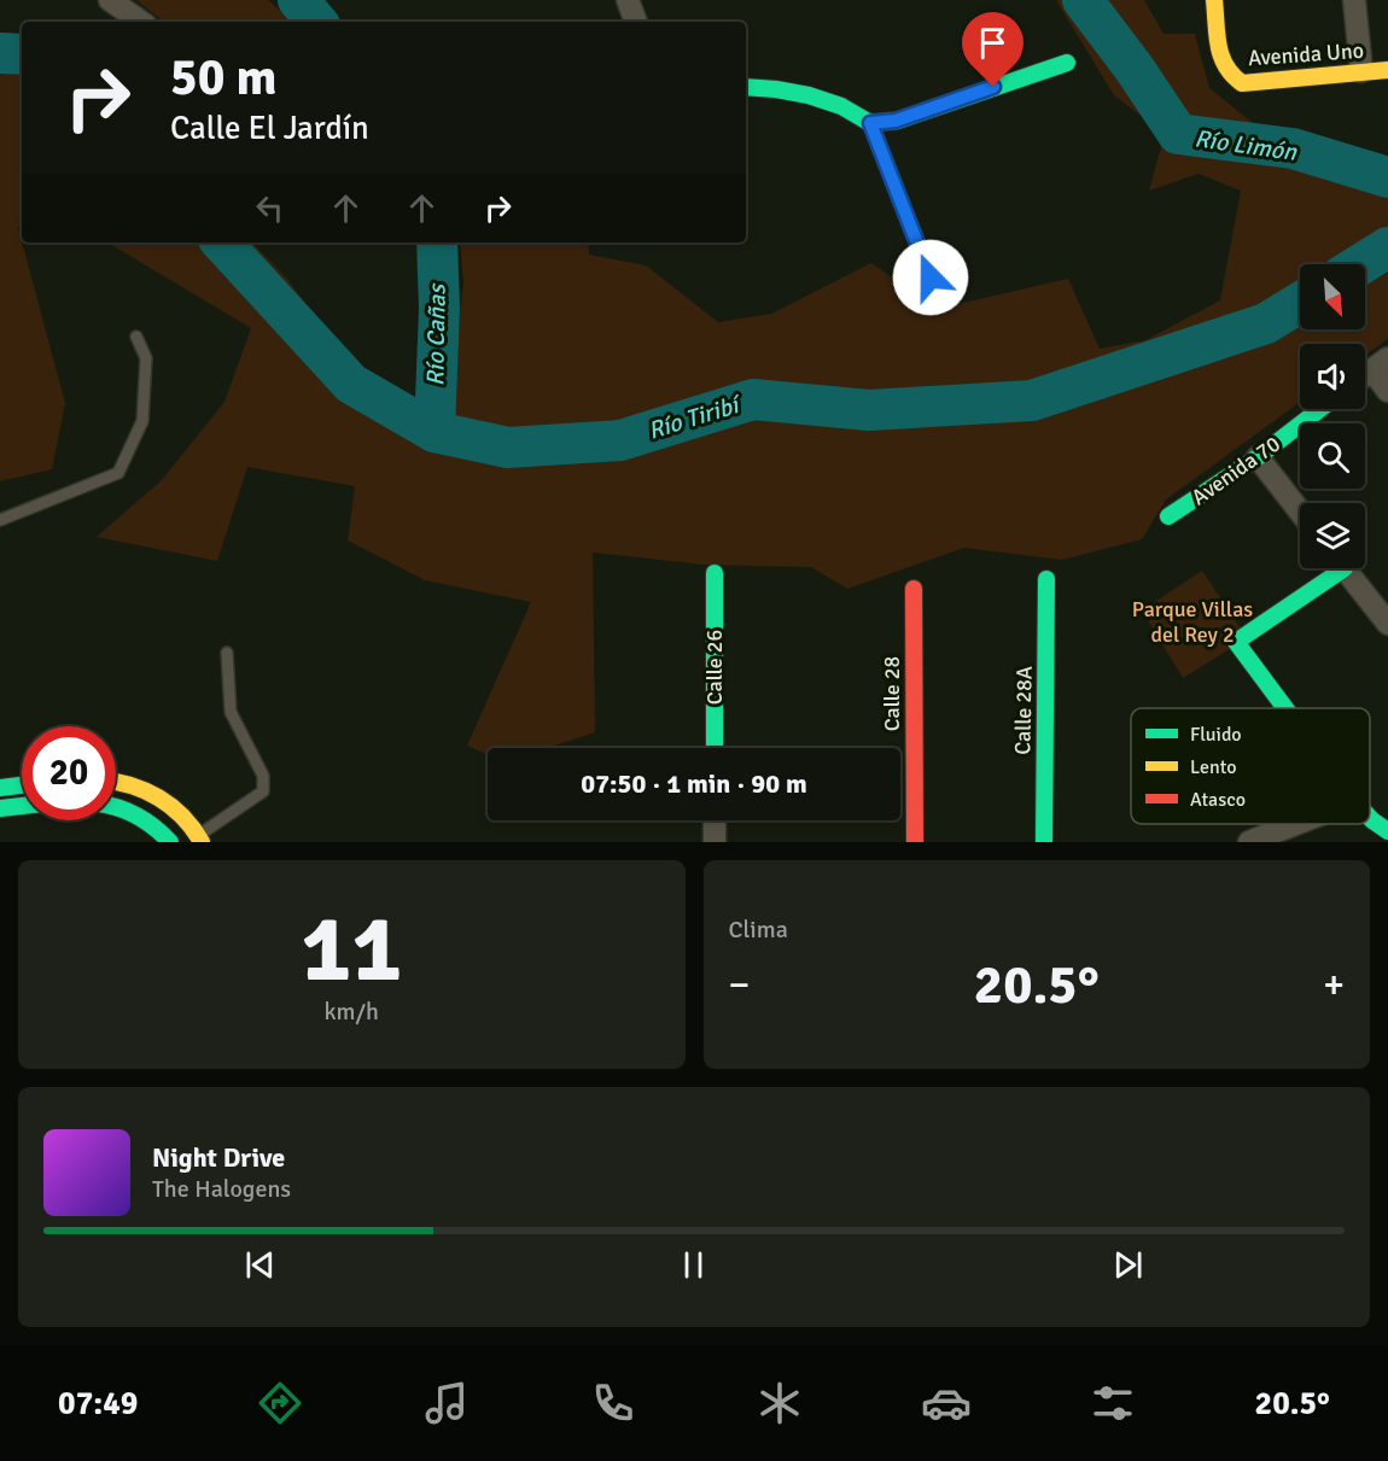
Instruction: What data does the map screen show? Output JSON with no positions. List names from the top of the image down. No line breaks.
{"streets":{"street":["Avenida Uno","Avenida 70","Calle 26","Calle 28","Calle 28A"]},"water":["Río Limón","Río Cañas","Río Tiribí"],"parks":["Parque Villas del Rey 2"],"legend":["Fluido","Lento","Atasco"],"north":"bottom right","page":{"turn":["50 m","Calle El Jardín"],"limit":"20","trip":"07:50 · 1 min · 90 m","tile":[["11","km/h"],"Clima"],"heat":["−","20.5°","+"],"song":["Night Drive","The Halogens"],"tabs":["07:49","20.5°"]}}
